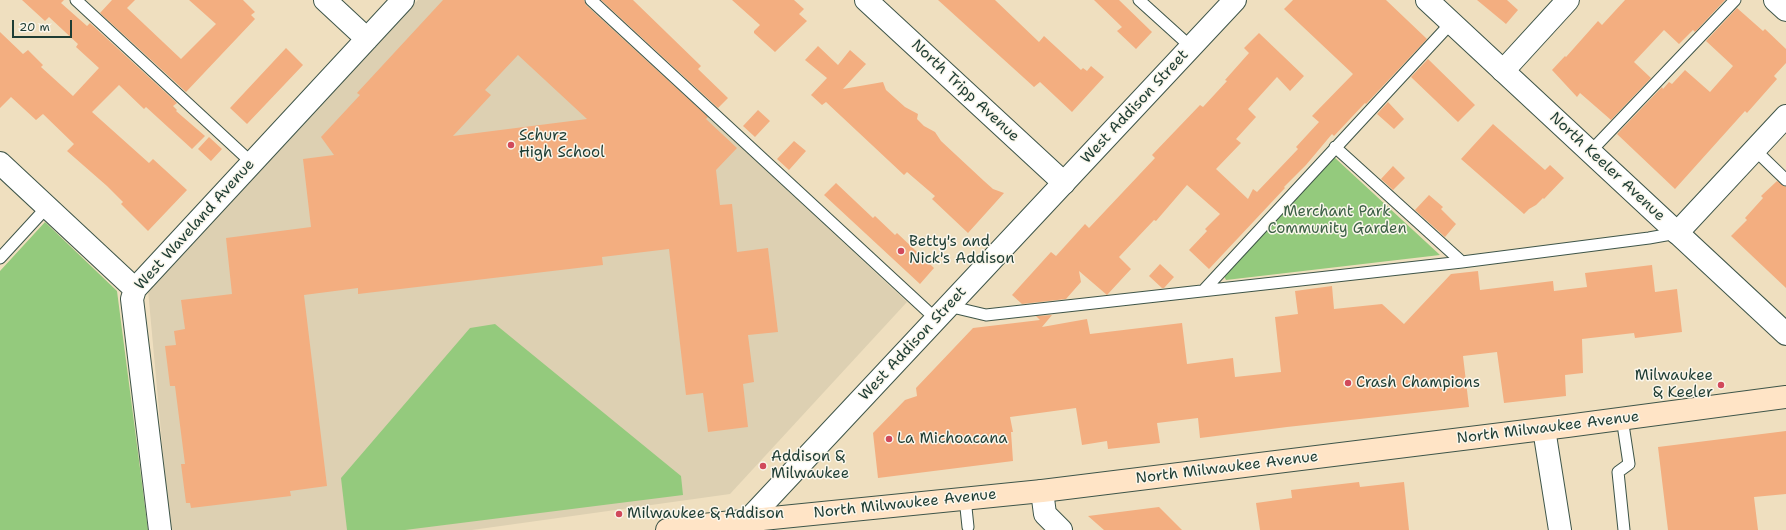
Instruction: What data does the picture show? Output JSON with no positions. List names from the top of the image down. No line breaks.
{"streets":{"main road":["North Milwaukee Avenue"],"street":["North Tripp Avenue","West Addison Street","North Keeler Avenue","West Waveland Avenue"]},"crossings":[["North Tripp Avenue","West Addison Street"],["West Addison Street","North Milwaukee Avenue"]],"parks":["Merchant Park Community Garden"],"places":["Schurz High School","Betty's and Nick's Addison","Crash Champions","Milwaukee & Keeler","La Michoacana","Addison & Milwaukee","Milwaukee & Addison"],"scale_bar":"20 m"}
